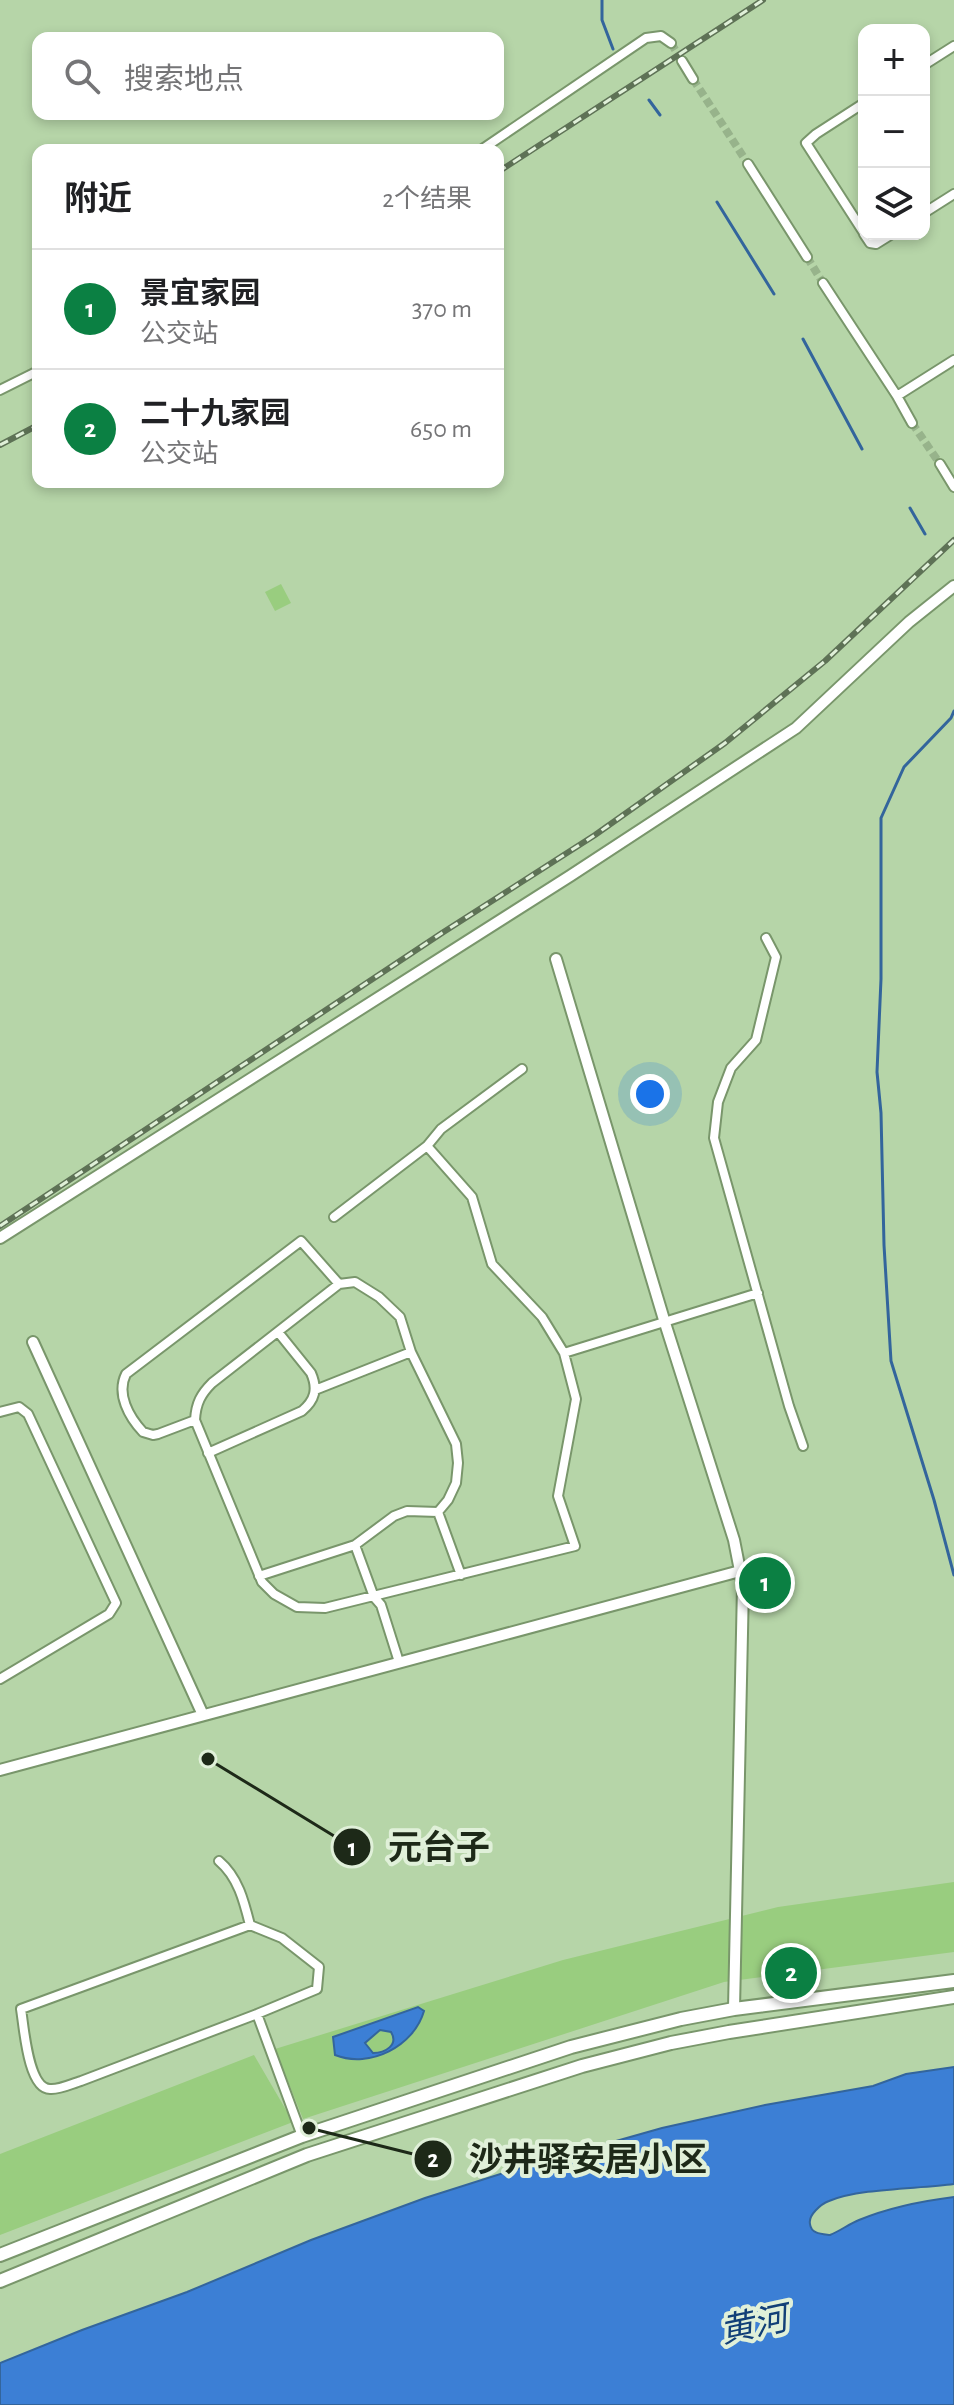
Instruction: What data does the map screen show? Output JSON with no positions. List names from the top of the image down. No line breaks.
{"water":["黄河"],"places":["元台子","沙井驿安居小区"],"page":{"map_buttons":["+","−"],"search":"搜索地点","heading":["附近","2个结果"],"list":[{"mark":"1","name":"景宜家园","note":"公交站","value":"370 m"},{"mark":"2","name":"二十九家园","note":"公交站","value":"650 m"}],"pins":["1","2"]}}
